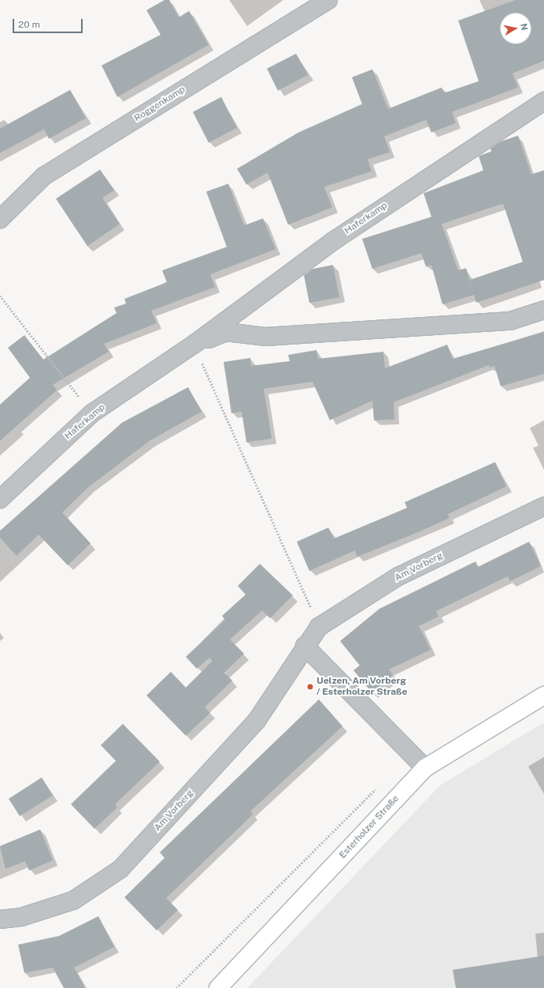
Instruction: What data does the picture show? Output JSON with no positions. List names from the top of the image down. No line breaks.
{"streets":{"main road":["Esterholzer Straße"],"street":["Roggenkamp","Haferkamp","Am Vorberg"]},"places":["Uelzen, Am Vorberg / Esterholzer Straße"],"scale_bar":"20 m","north":"right"}
